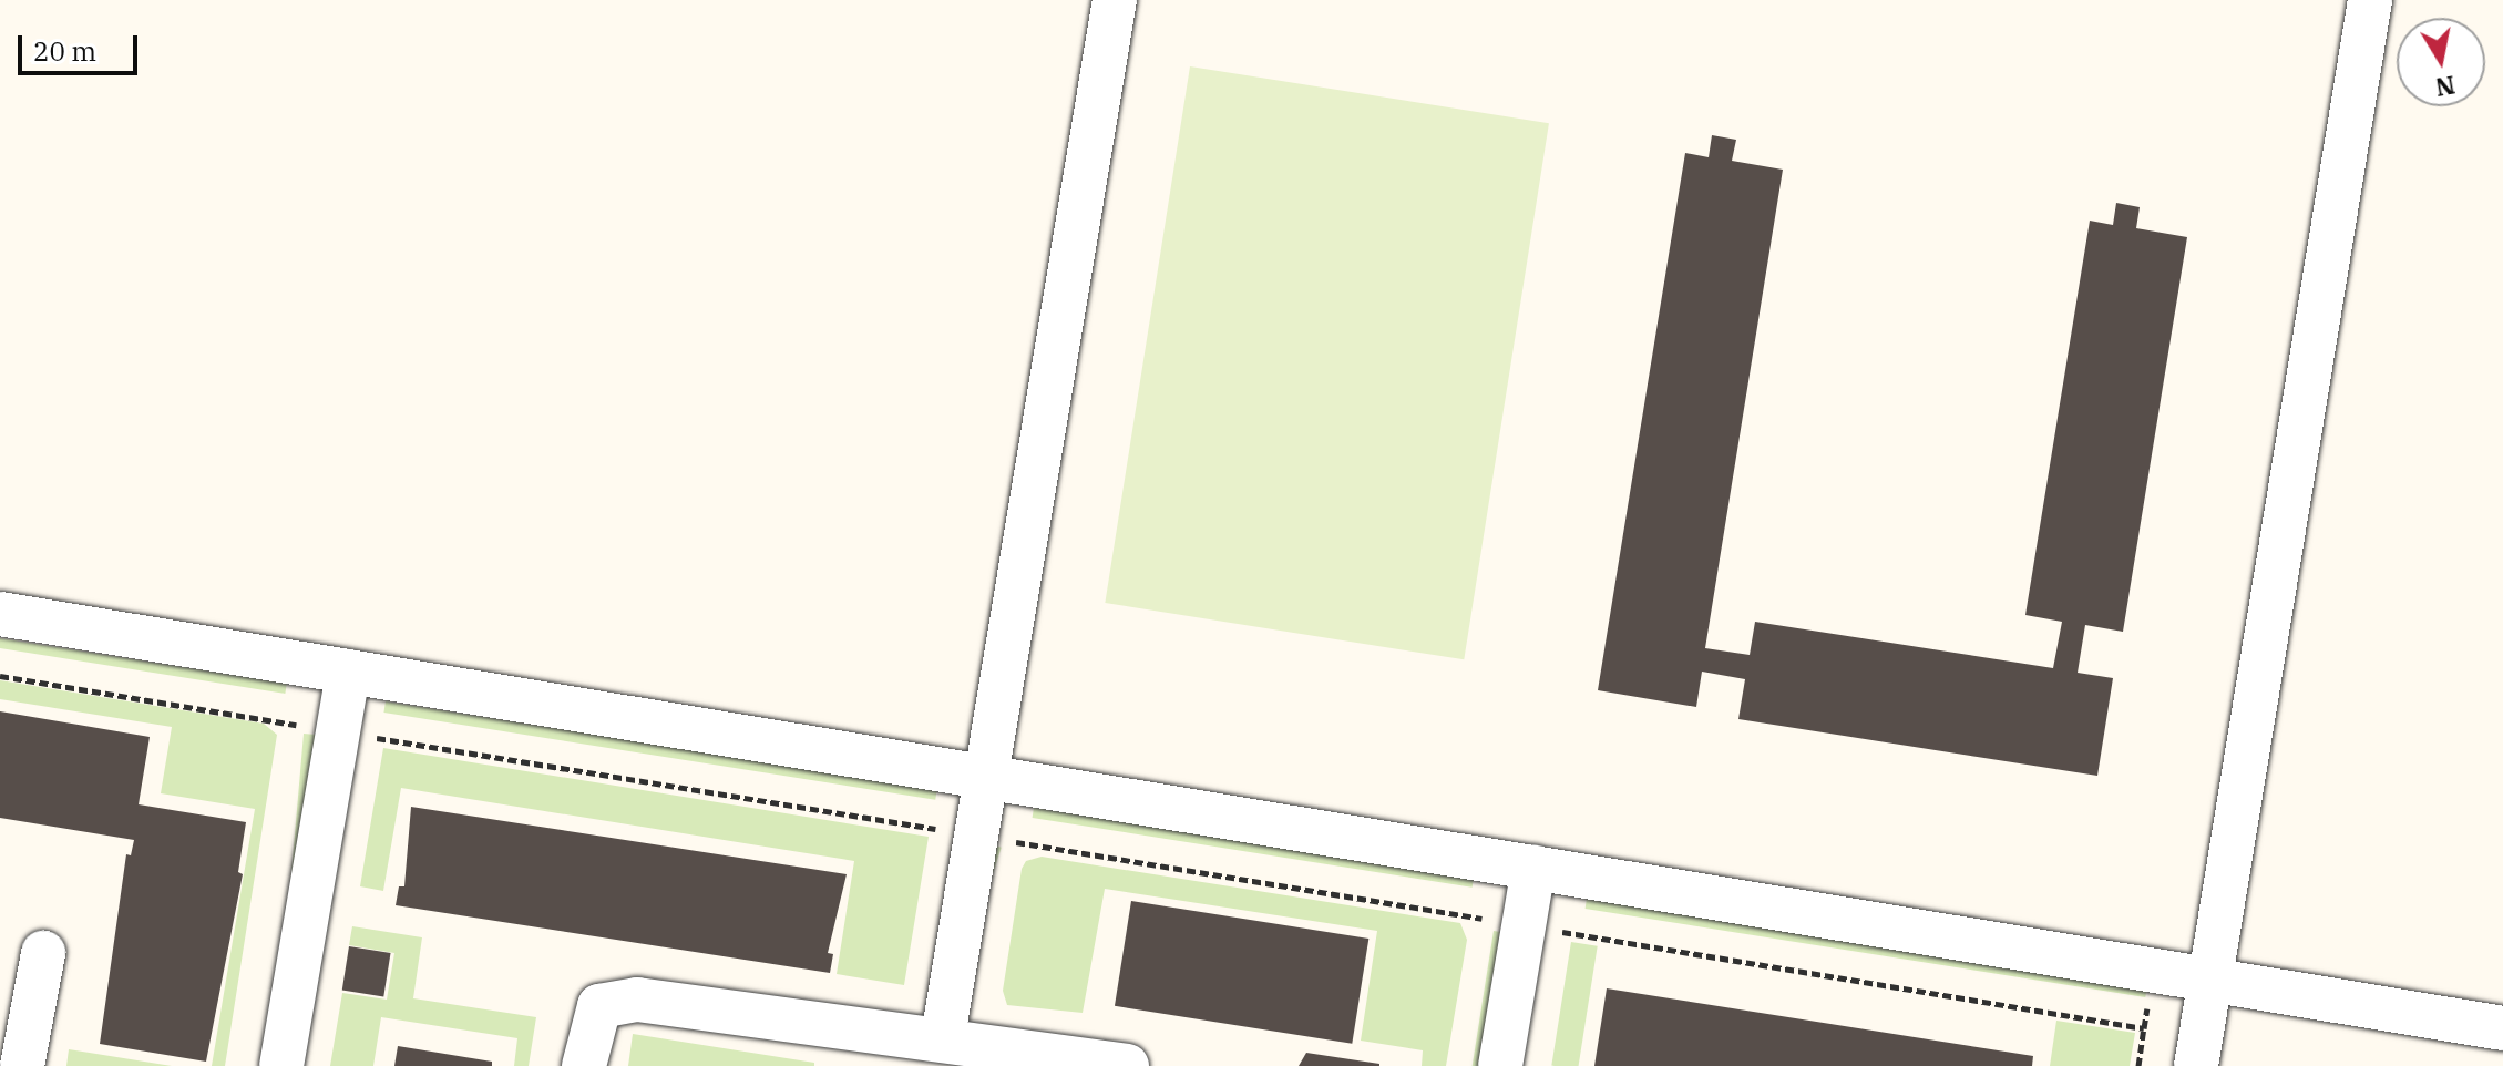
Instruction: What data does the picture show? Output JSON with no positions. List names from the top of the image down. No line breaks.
{"scale_bar":"20 m","north":"bottom"}
